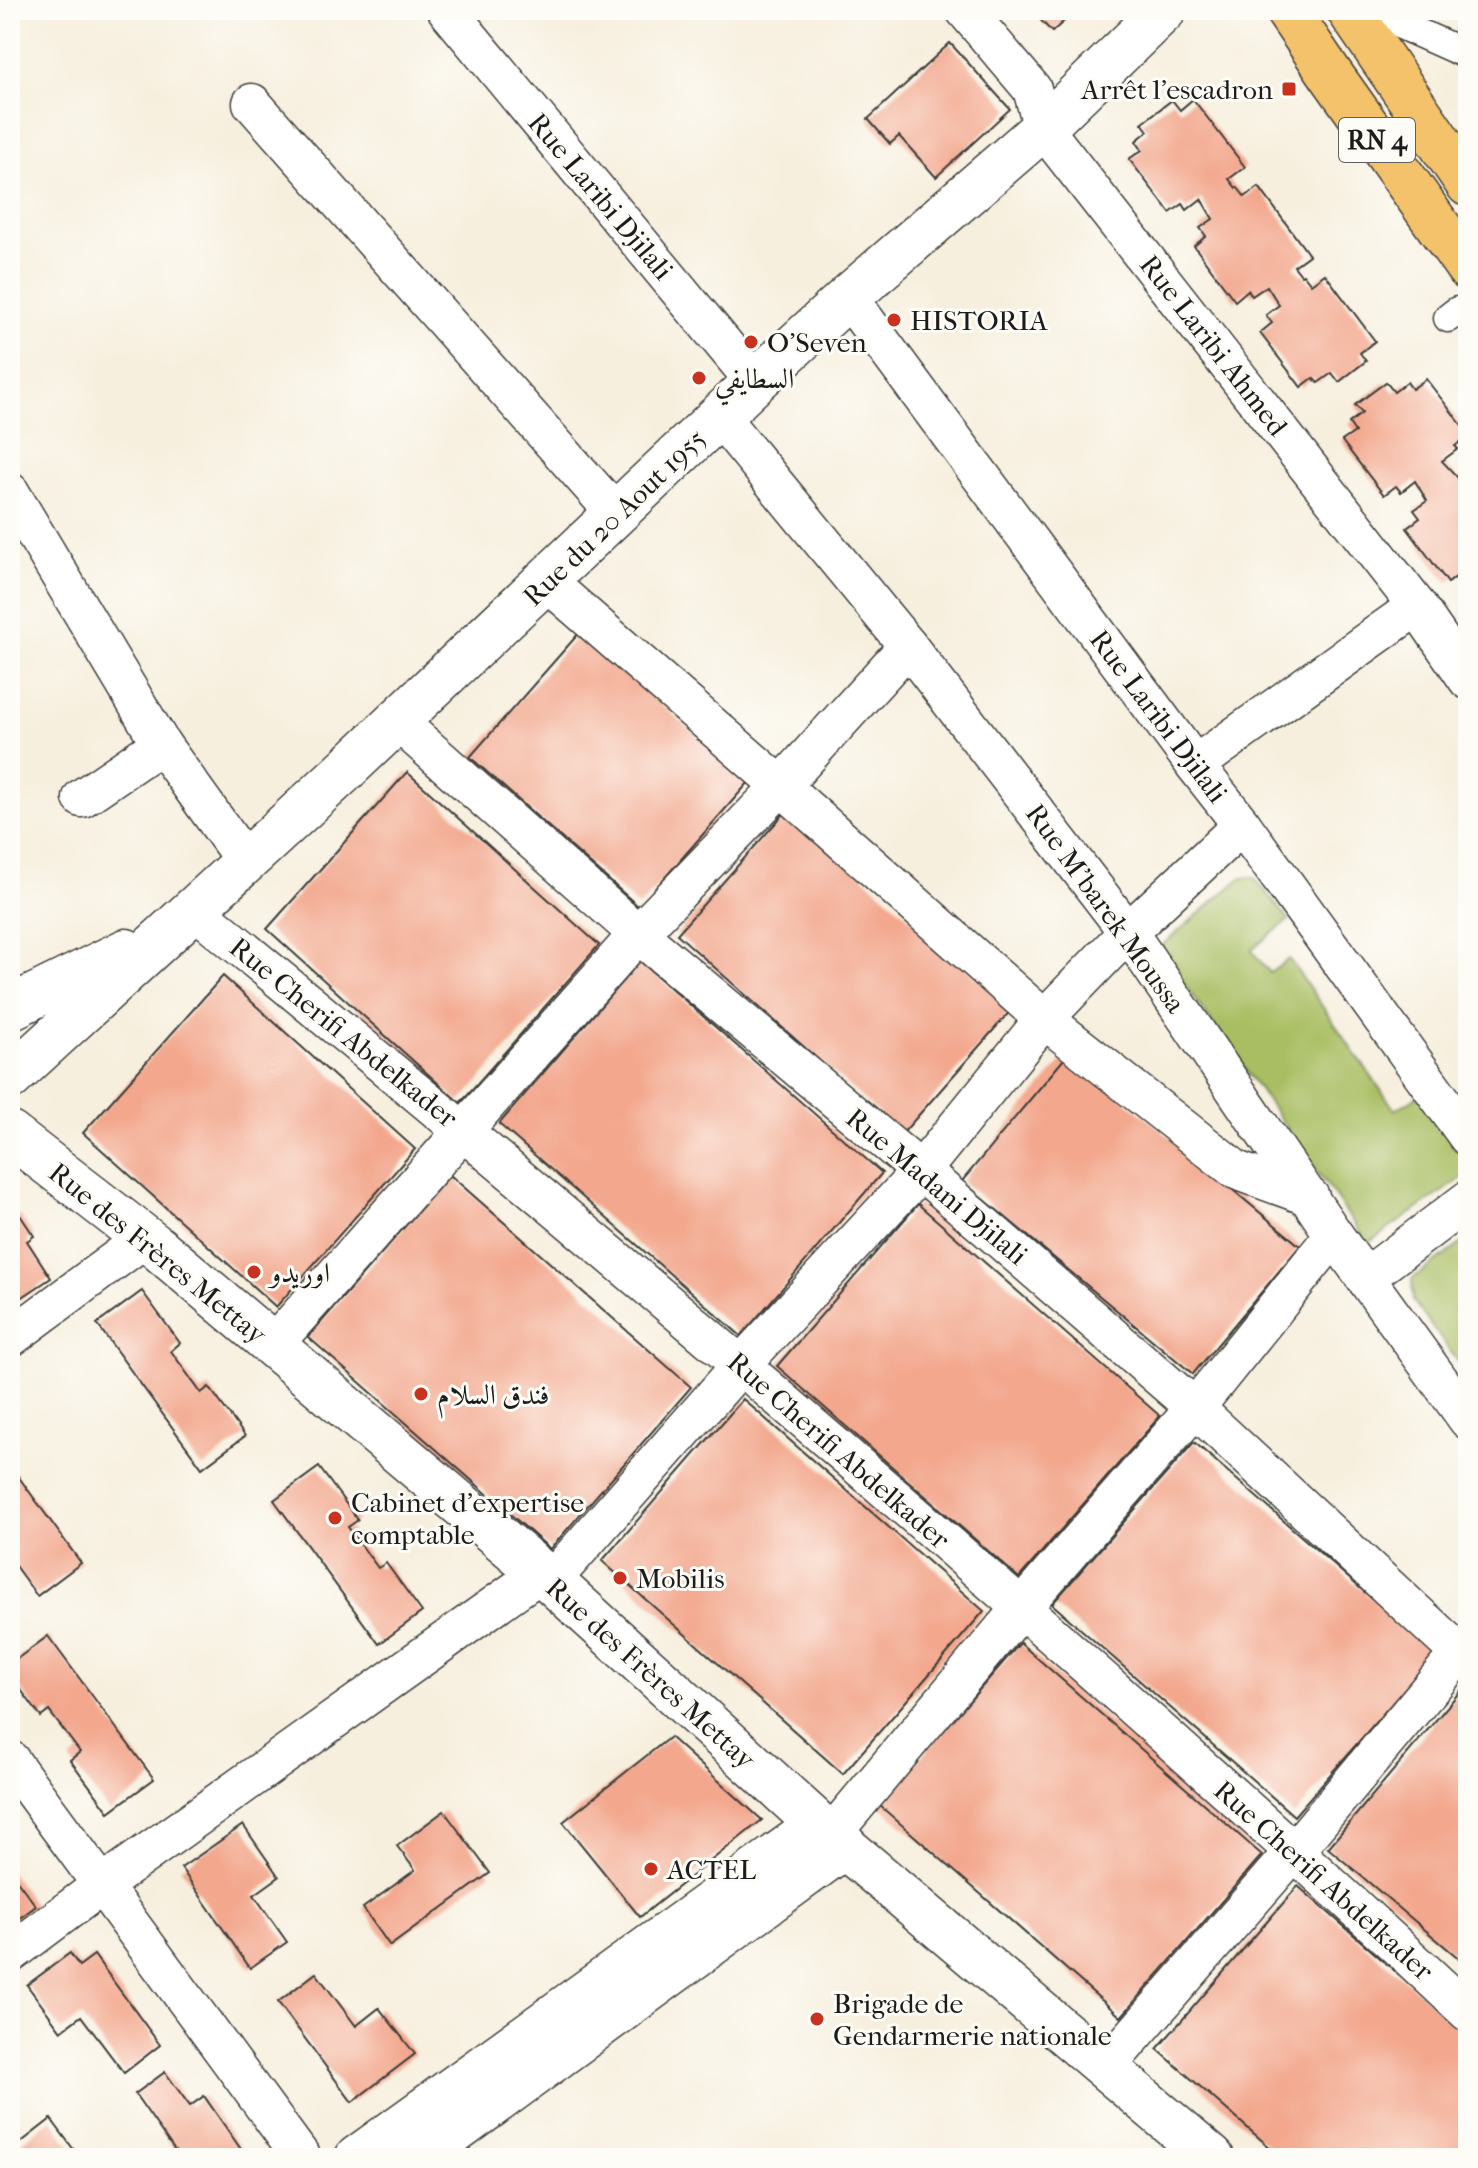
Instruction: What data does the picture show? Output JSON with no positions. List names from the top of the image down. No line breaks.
{"streets":{"highway":["RN 4"],"street":["Rue Laribi Djilali","Rue Laribi Ahmed","Rue du 20 Aout 1955","Rue M'barek Moussa","Rue Cherifi Abdelkader","Rue Madani Djilali","Rue des Frères Mettay"]},"crossings":[["Rue Laribi Djilali","Rue du 20 Aout 1955"],["Rue Laribi Ahmed","Rue du 20 Aout 1955"],["Rue du 20 Aout 1955","Rue M'barek Moussa"],["Rue du 20 Aout 1955","Rue Cherifi Abdelkader"],["Rue du 20 Aout 1955","Rue Madani Djilali"]],"places":{"transit":["Arrêt l'escadron"],"other":["HISTORIA","O'Seven","السطايفي","اوريدو","فندق السلام","Cabinet d'expertise comptable","Mobilis","ACTEL","Brigade de Gendarmerie nationale"]}}
